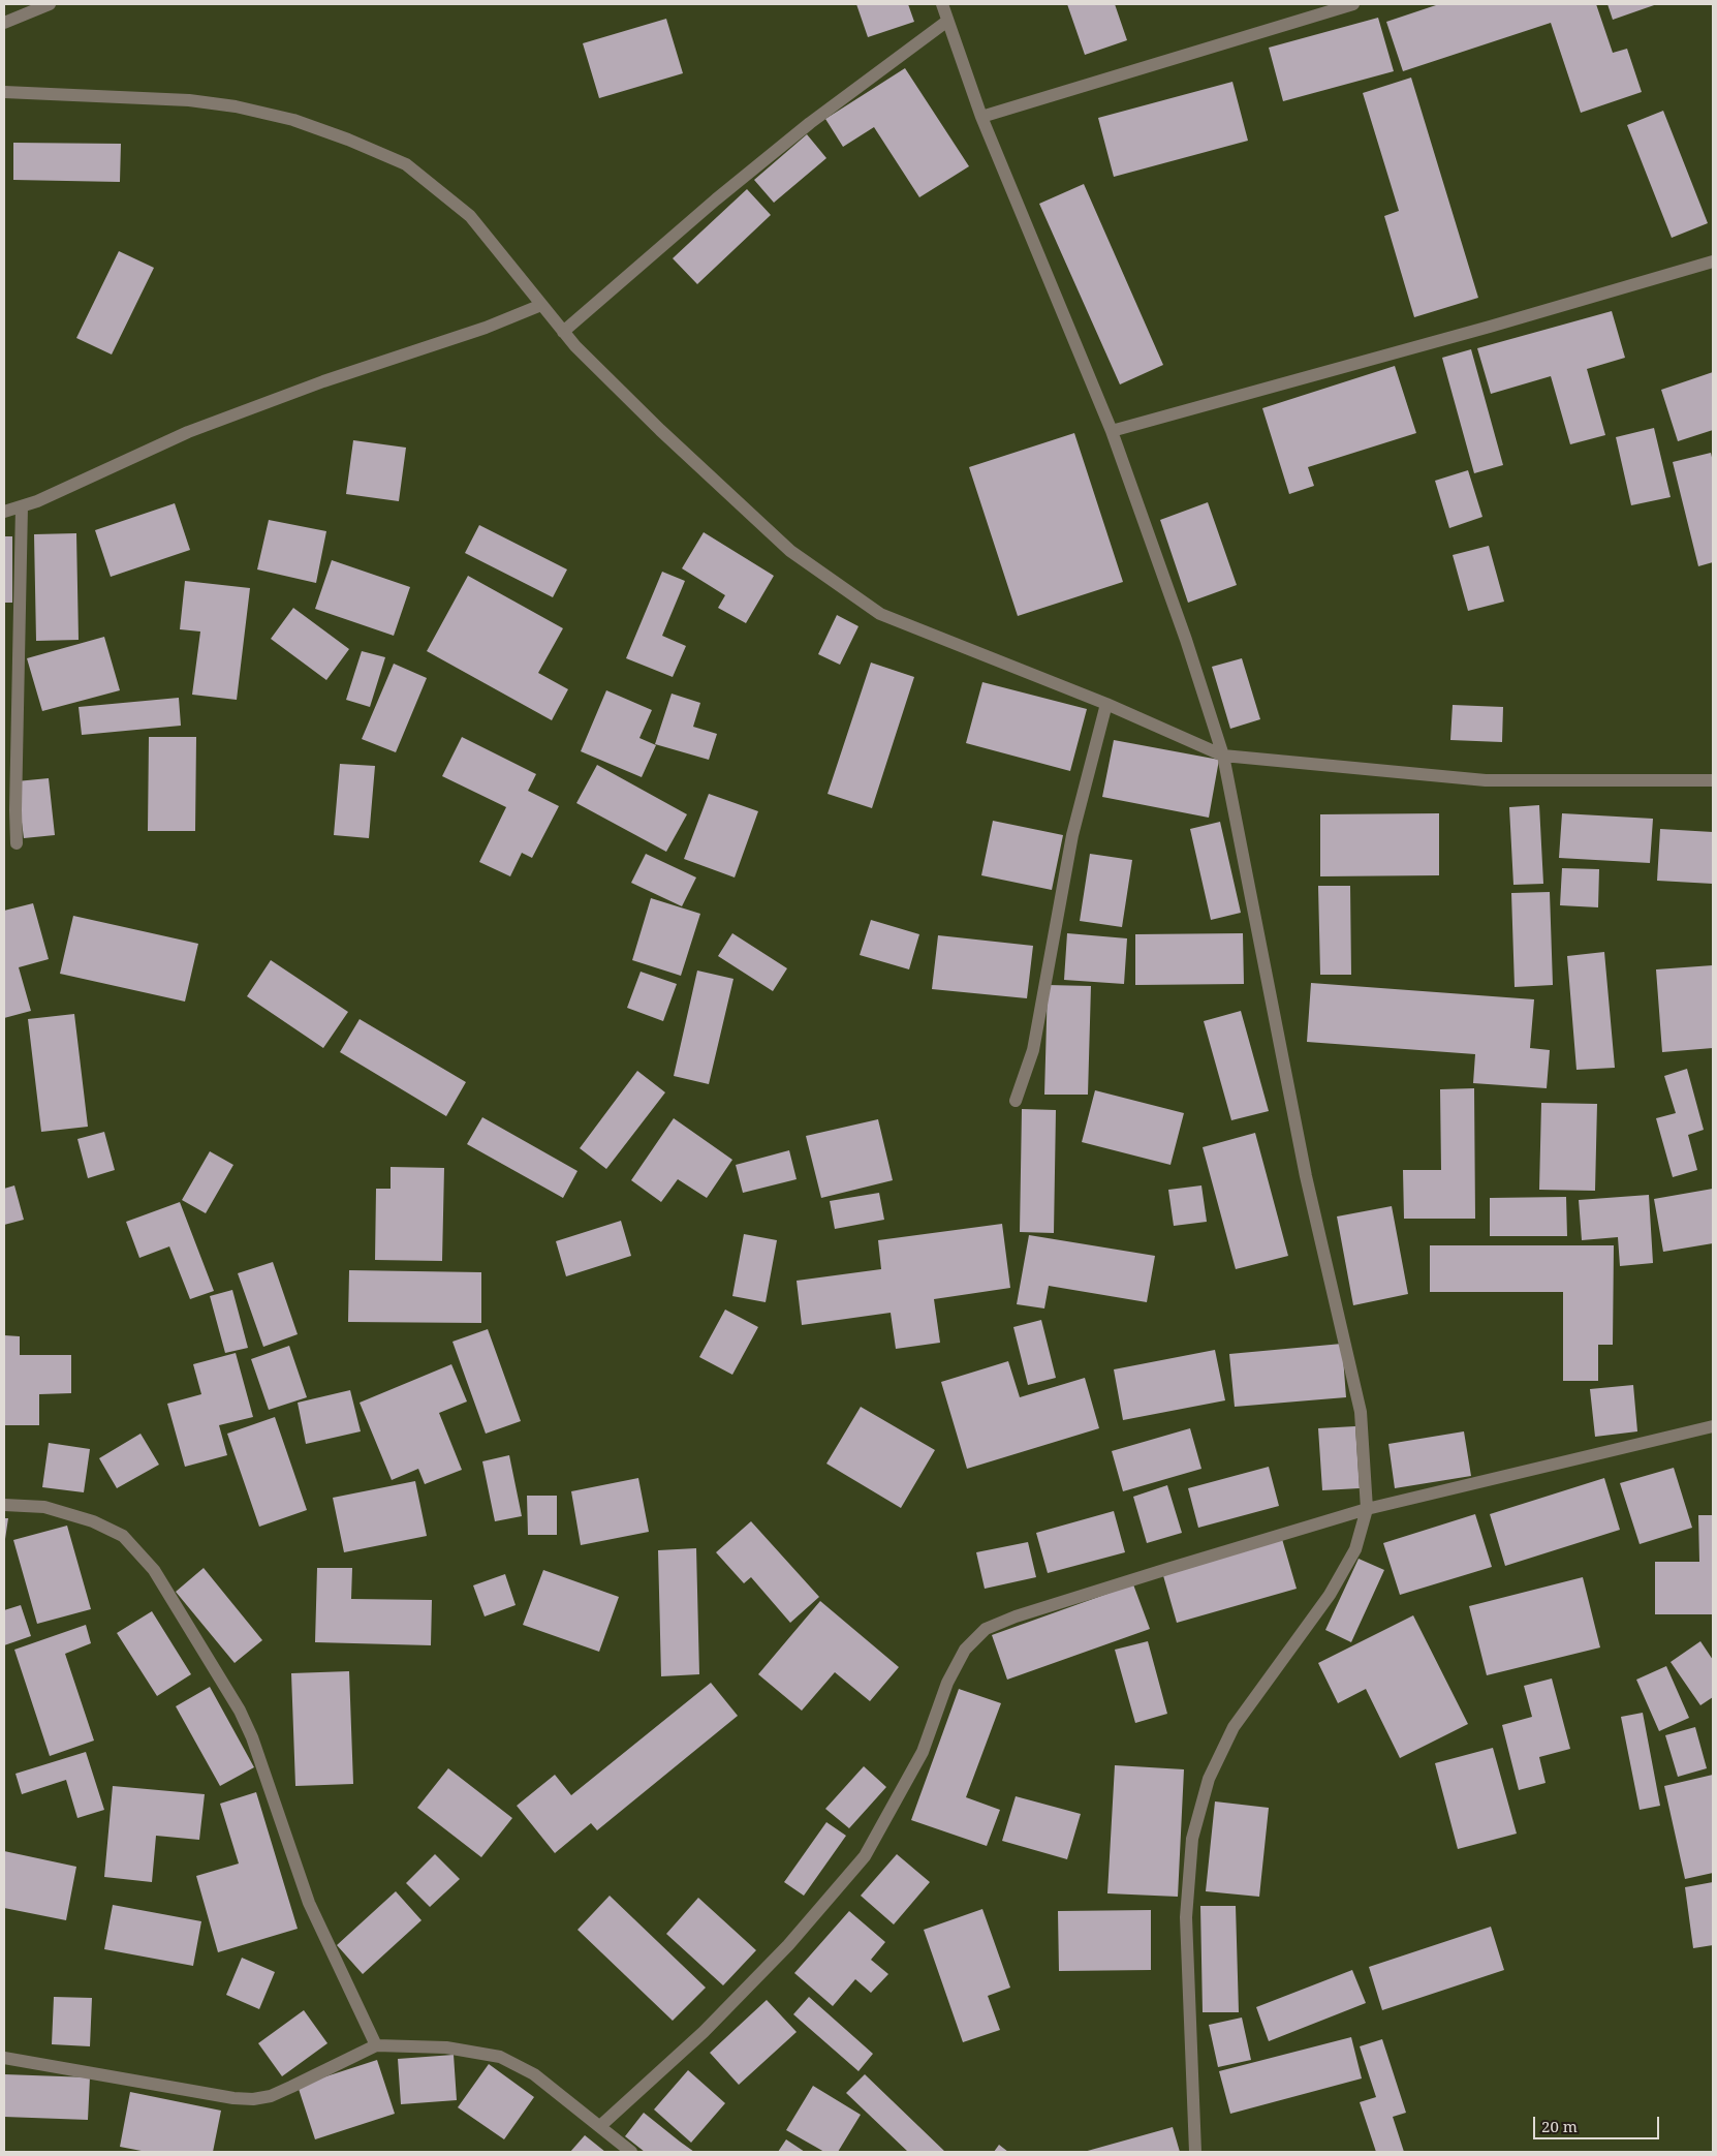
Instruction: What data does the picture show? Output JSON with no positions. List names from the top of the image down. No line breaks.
{"scale_bar":"20 m"}
